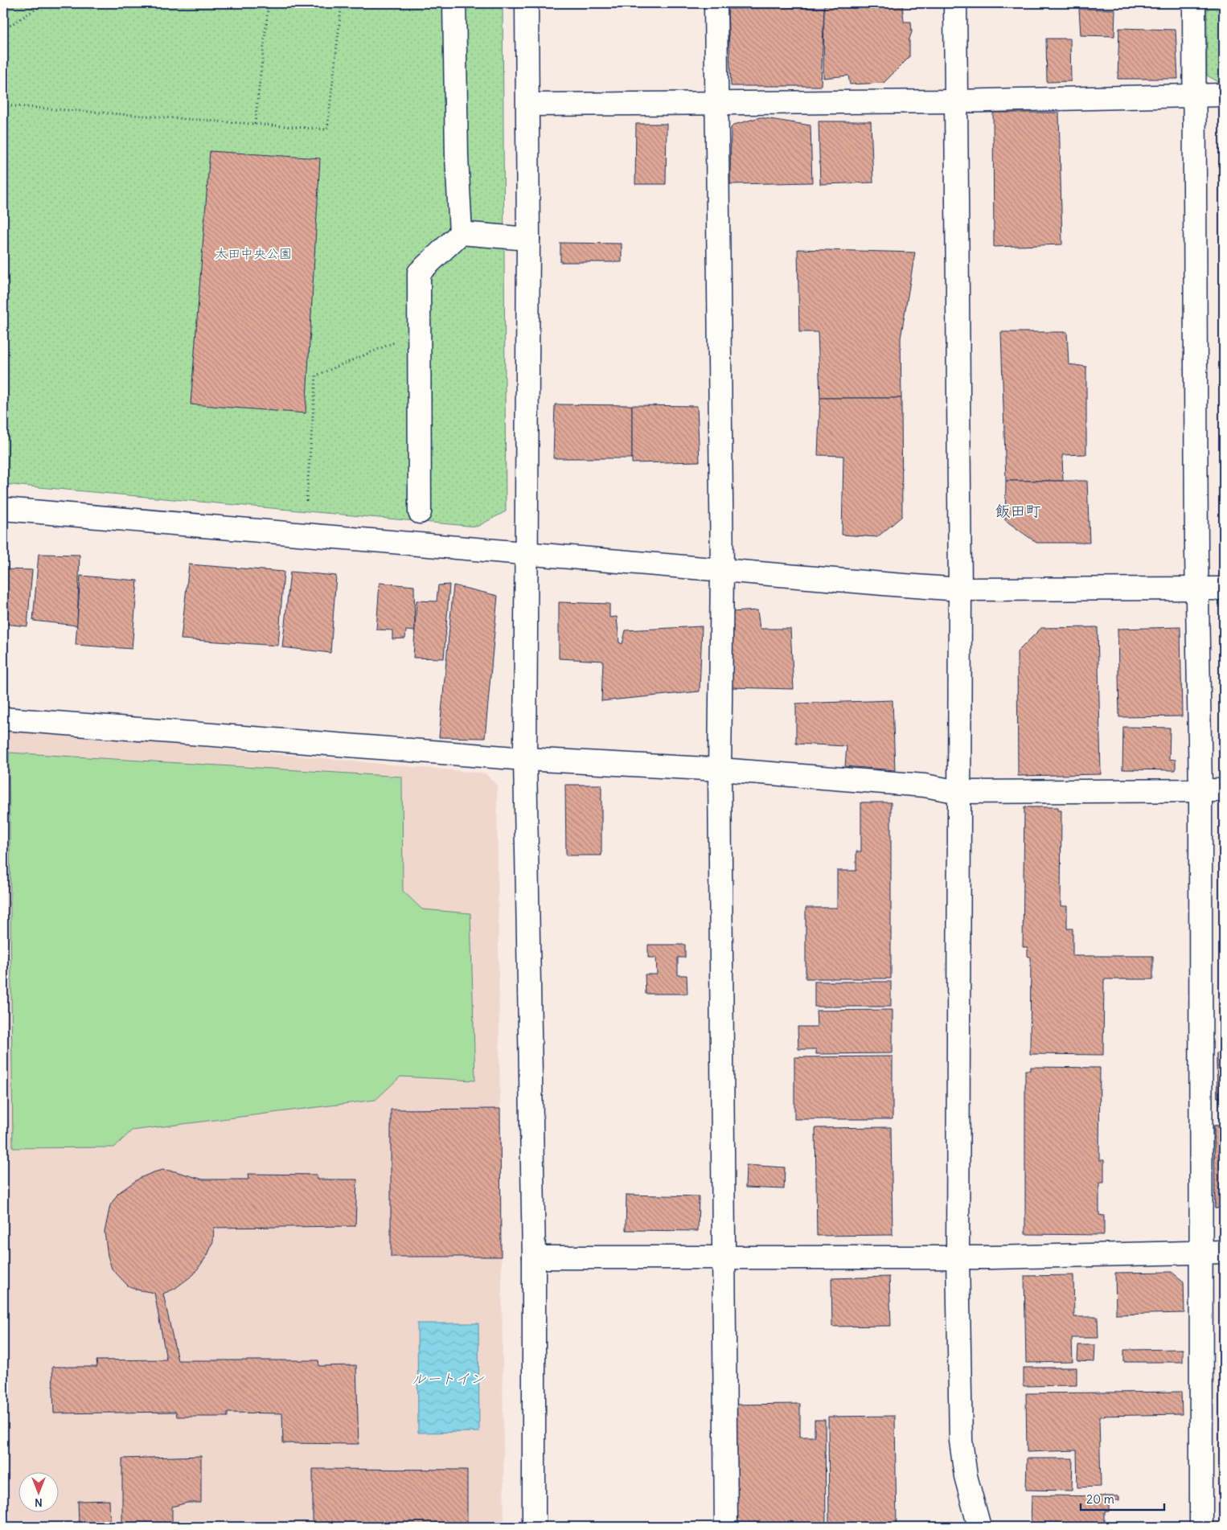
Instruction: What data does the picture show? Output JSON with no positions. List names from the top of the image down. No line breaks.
{"districts":["飯田町"],"water":["ルートイン"],"parks":["太田中央公園"],"scale_bar":"20 m","north":"bottom"}
